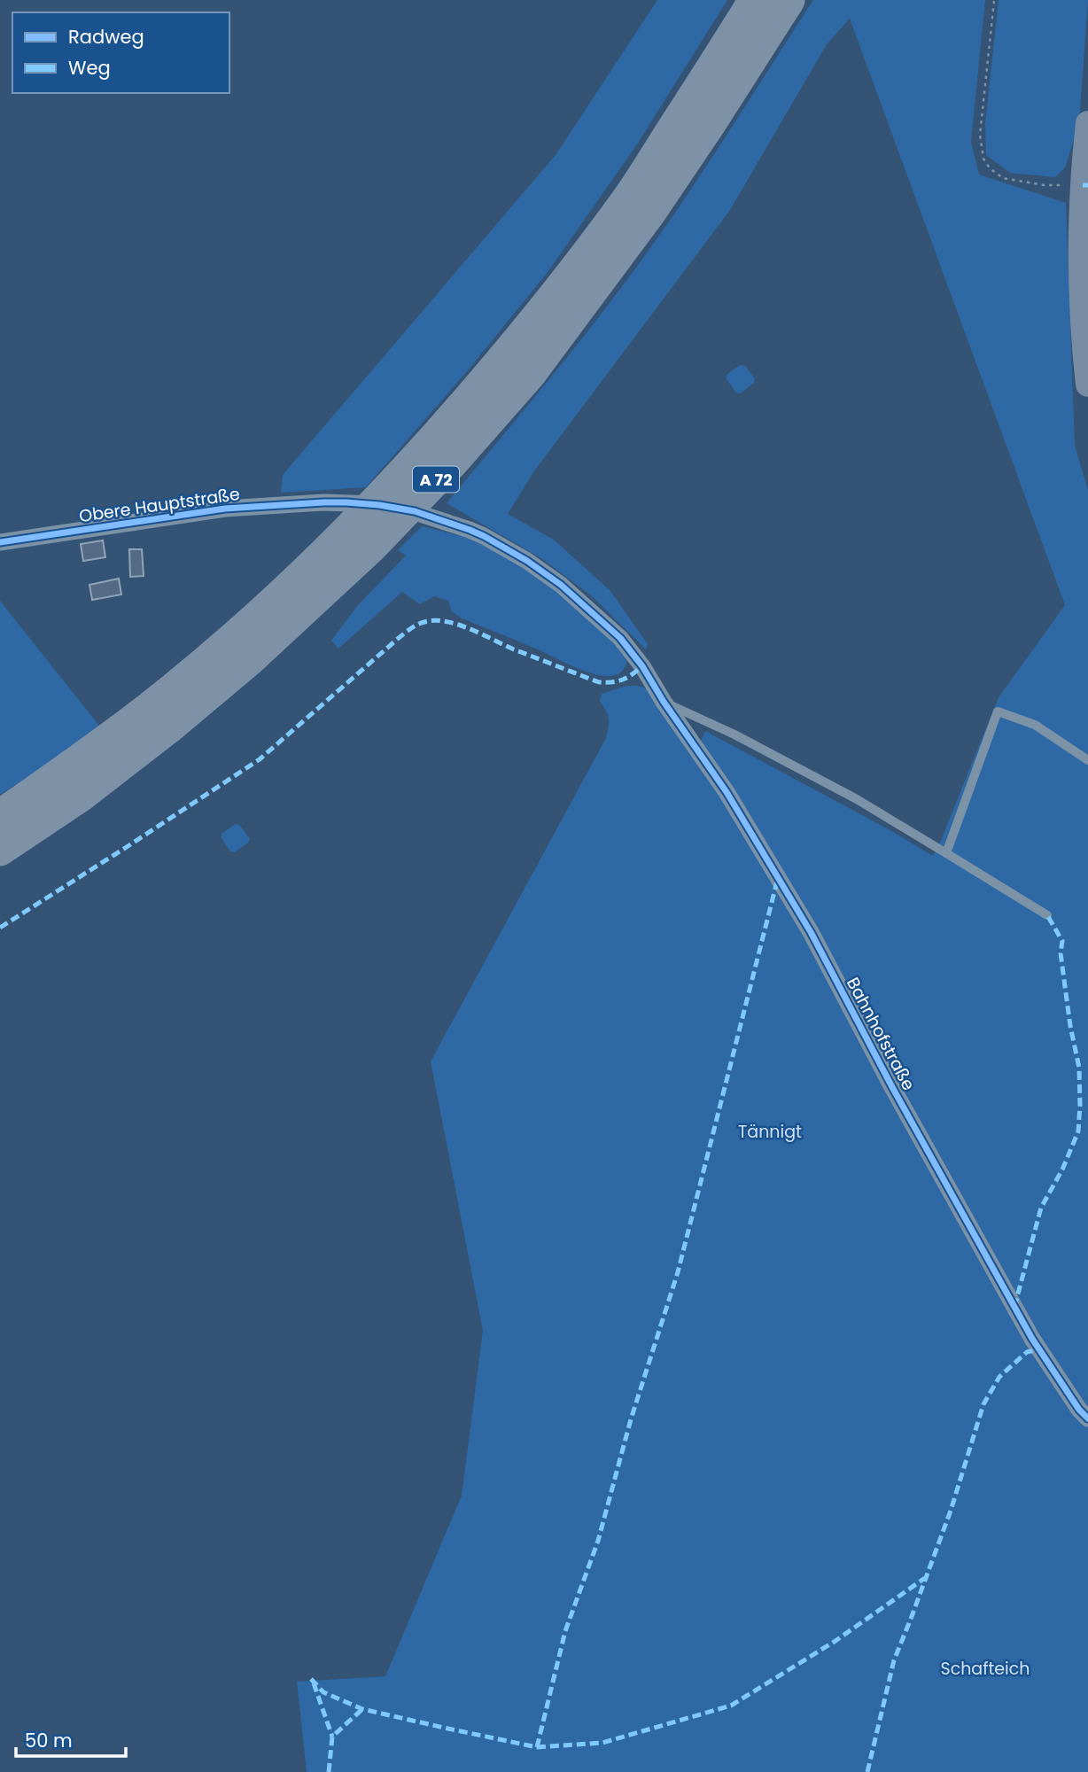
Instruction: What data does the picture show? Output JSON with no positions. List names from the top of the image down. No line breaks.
{"streets":{"highway":["A 72"],"street":["Obere Hauptstraße","Bahnhofstraße"]},"crossings":[["Obere Hauptstraße","Bahnhofstraße"]],"parks":["Tännigt","Schafteich"],"legend":["Radweg","Weg"],"scale_bar":"50 m"}
